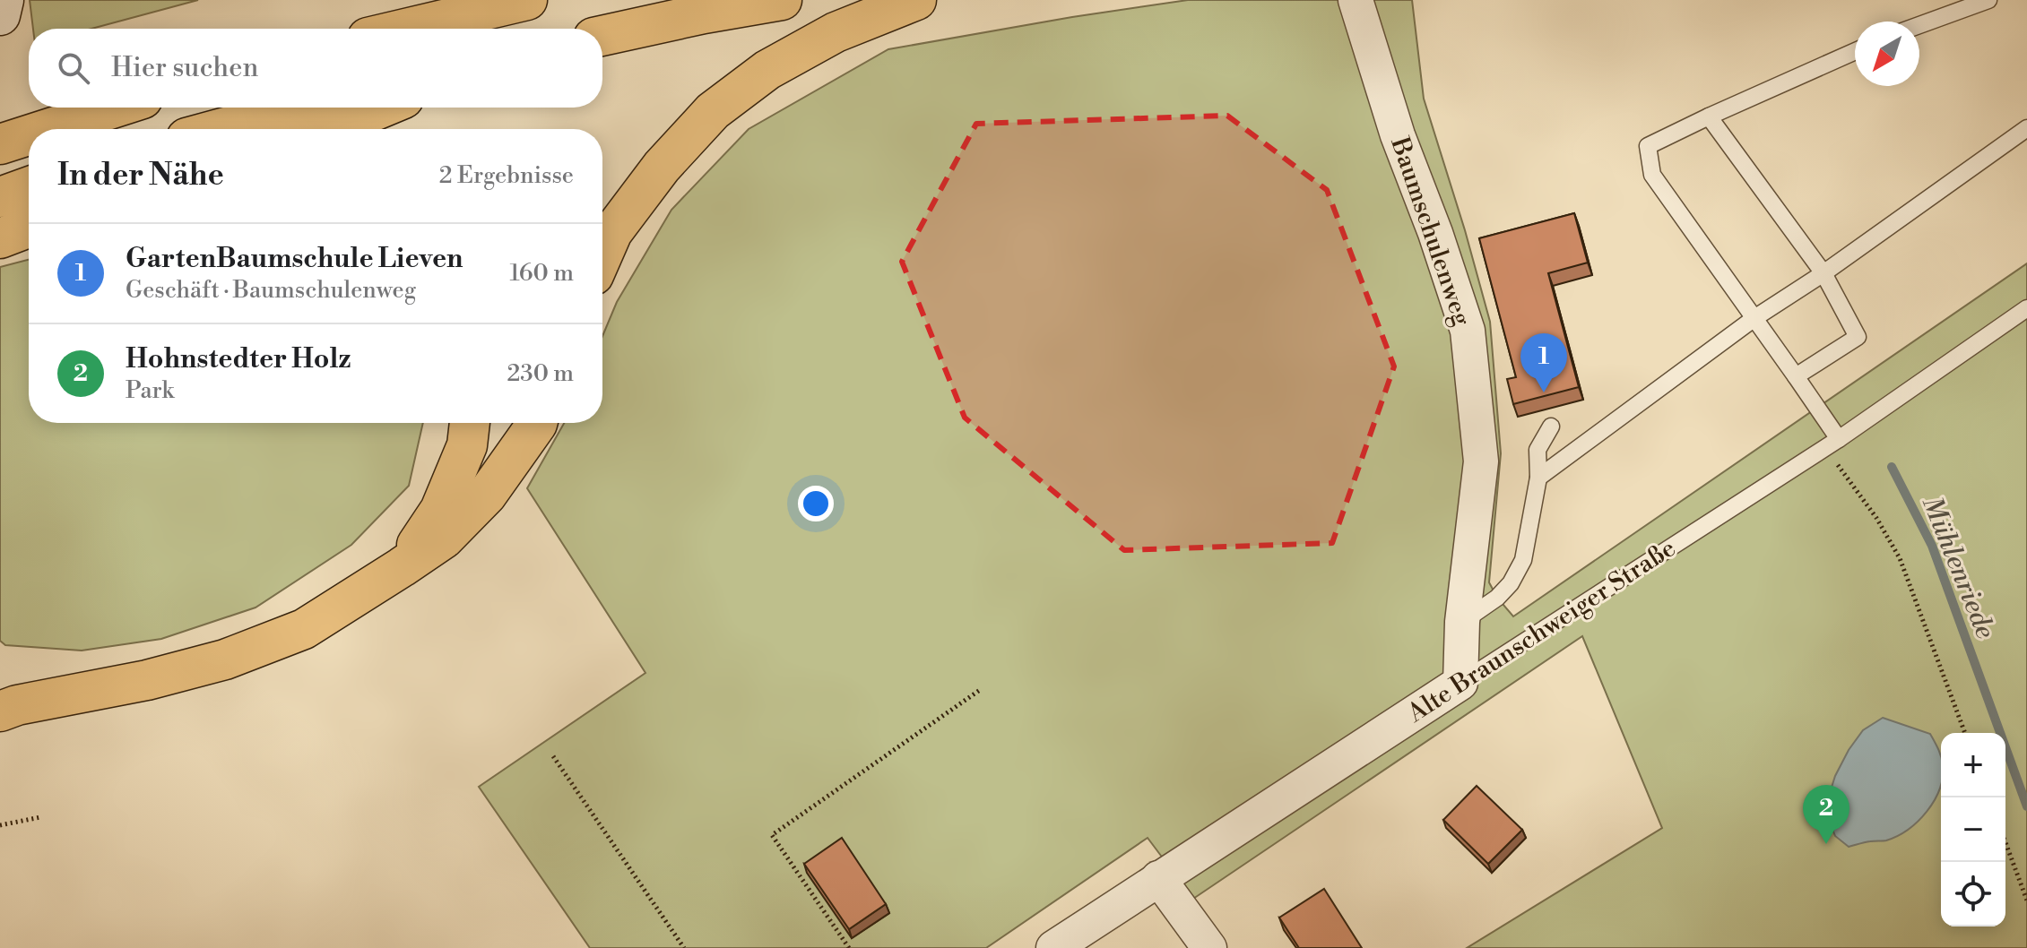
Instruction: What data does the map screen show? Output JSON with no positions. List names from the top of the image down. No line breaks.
{"streets":{"street":["Baumschulenweg","Alte Braunschweiger Straße"]},"crossings":[["Baumschulenweg","Alte Braunschweiger Straße"]],"water":["Mühlenriede"],"north":"bottom left","page":{"search":"Hier suchen","heading":["In der Nähe","2 Ergebnisse"],"list":[{"mark":"1","name":"GartenBaumschule Lieven","note":"Geschäft · Baumschulenweg","value":"160 m"},{"mark":"2","name":"Hohnstedter Holz","note":"Park","value":"230 m"}],"pins":["1","2"],"map_buttons":["+","−"]}}
